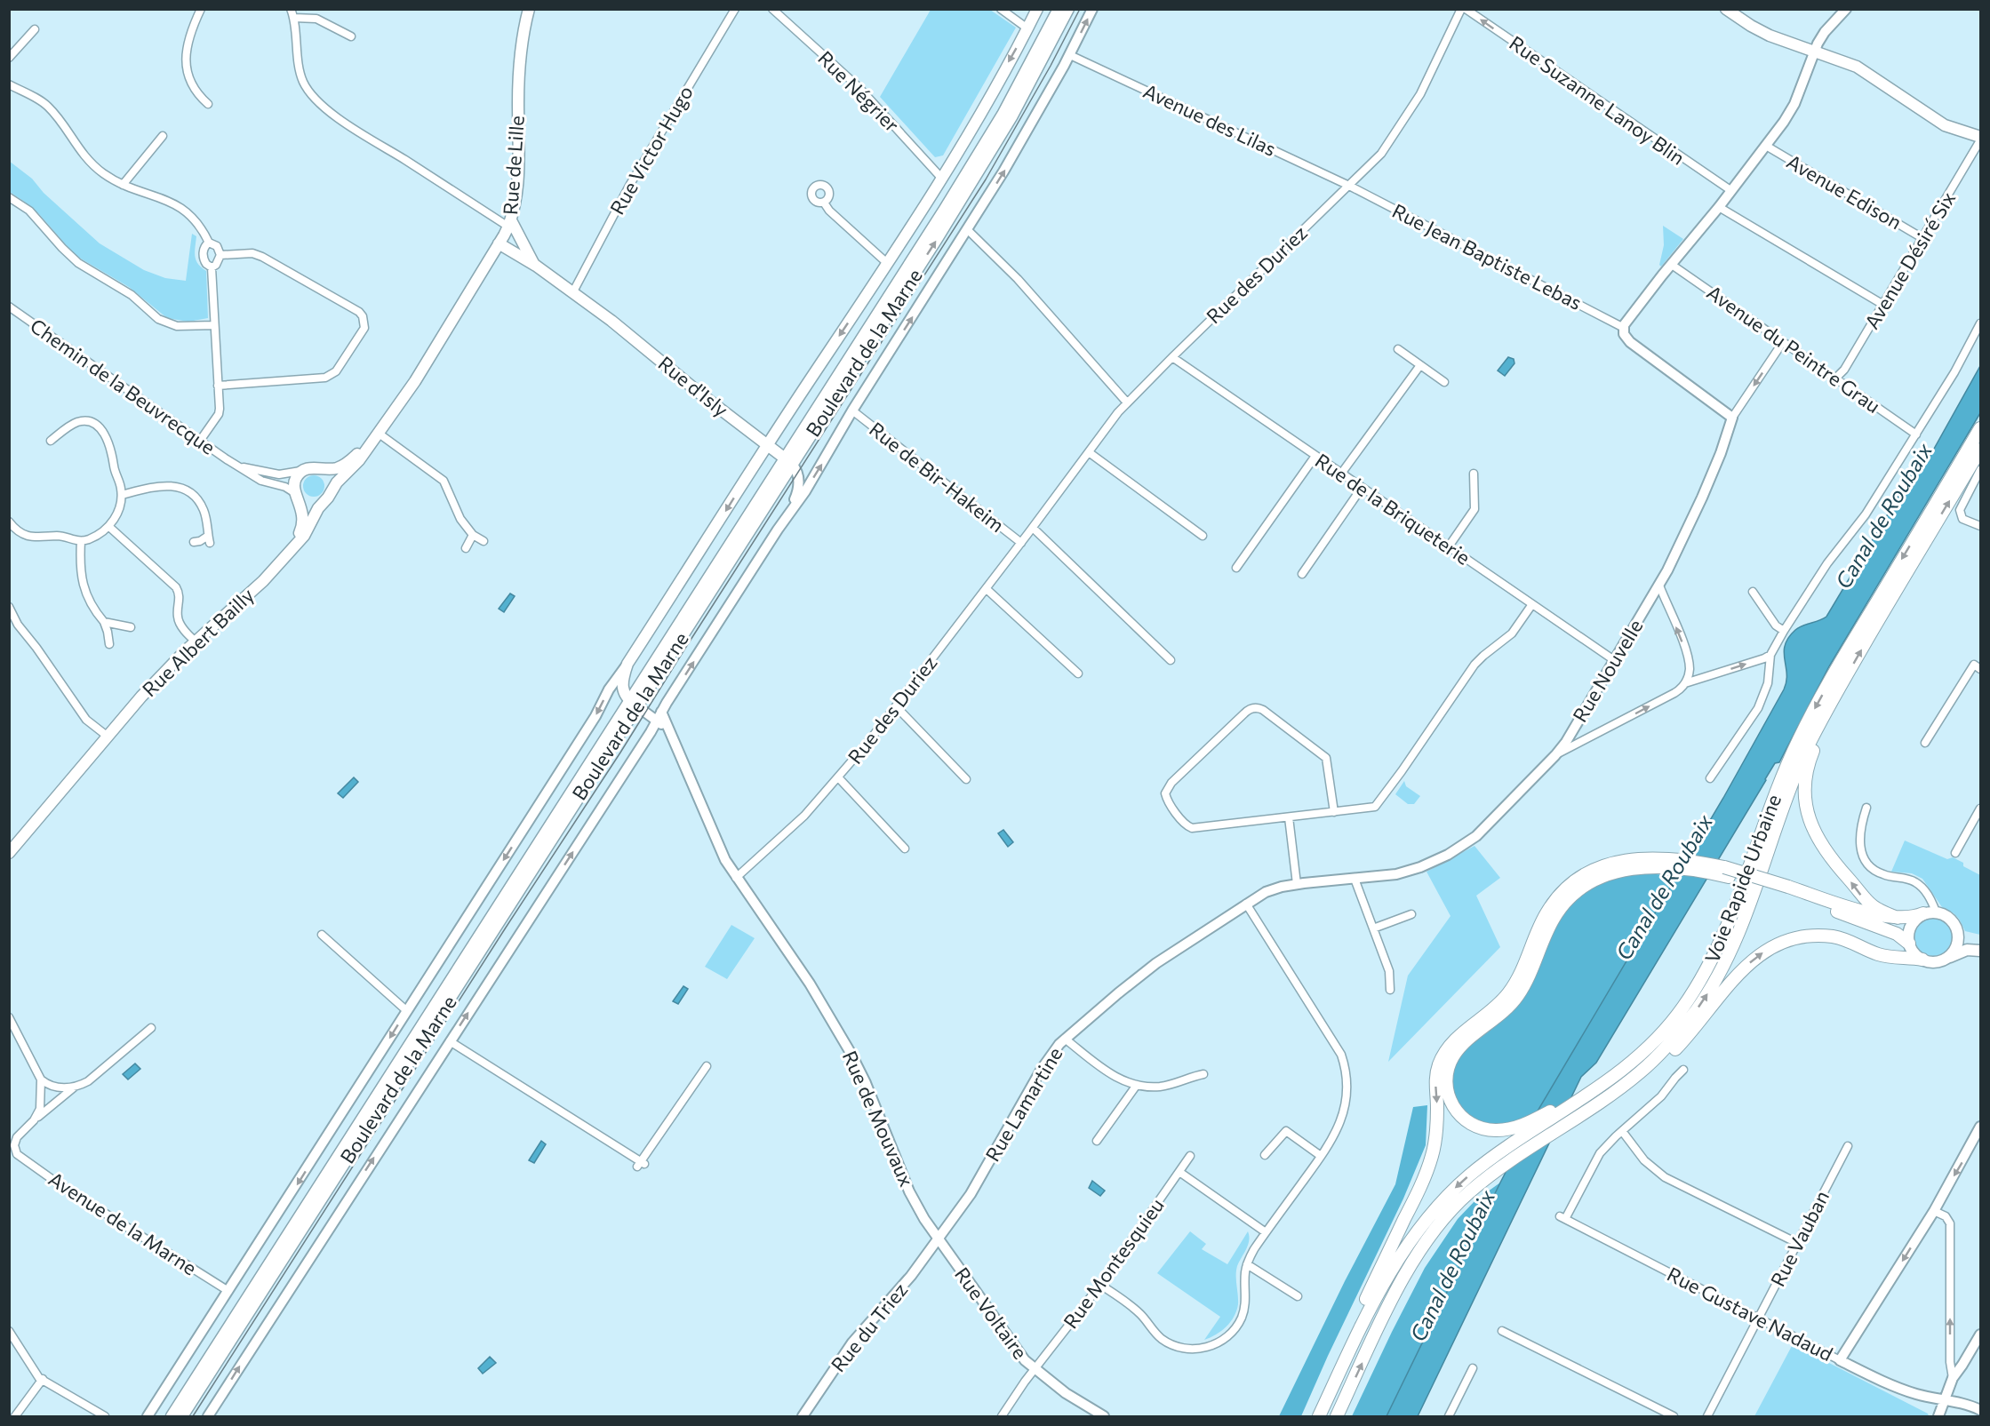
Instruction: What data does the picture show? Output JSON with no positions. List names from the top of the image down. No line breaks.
{"streets":{"highway":["Voie Rapide Urbaine"],"main road":["Rue de Lille","Boulevard de la Marne","Rue d'Isly","Rue Albert Bailly"],"street":["Rue Négrier","Rue Suzanne Lanoy Blin","Avenue des Lilas","Rue Victor Hugo","Avenue Edison","Rue Jean Baptiste Lebas","Avenue Désiré Six","Rue des Duriez","Avenue du Peintre Grau","Chemin de la Beuvrecque","Rue de Bir-Hakeim","Rue de la Briqueterie","Rue Nouvelle","Rue Lamartine","Rue de Mouvaux","Avenue de la Marne","Rue Vauban","Rue Montesquieu","Rue Voltaire","Rue Gustave Nadaud","Rue du Triez"]},"crossings":[["Rue Négrier","Boulevard de la Marne"],["Rue Suzanne Lanoy Blin","Rue des Duriez"],["Avenue des Lilas","Rue Jean Baptiste Lebas"],["Avenue des Lilas","Rue des Duriez"],["Avenue des Lilas","Boulevard de la Marne"],["Rue Victor Hugo","Rue d'Isly"],["Rue de Lille","Rue d'Isly"],["Avenue Edison","Avenue Désiré Six"],["Rue Jean Baptiste Lebas","Rue des Duriez"],["Avenue Désiré Six","Avenue du Peintre Grau"],["Rue des Duriez","Rue de Bir-Hakeim"],["Rue des Duriez","Rue de la Briqueterie"],["Rue des Duriez","Rue de Mouvaux"],["Boulevard de la Marne","Rue d'Isly"],["Boulevard de la Marne","Rue de Bir-Hakeim"],["Boulevard de la Marne","Rue de Mouvaux"],["Boulevard de la Marne","Avenue de la Marne"],["Rue de la Briqueterie","Rue Nouvelle"],["Rue Nouvelle","Rue Lamartine"],["Rue Lamartine","Rue de Mouvaux"],["Rue Lamartine","Rue Voltaire"],["Rue Lamartine","Rue du Triez"],["Rue de Mouvaux","Rue Voltaire"],["Rue de Mouvaux","Rue du Triez"],["Rue Vauban","Rue Gustave Nadaud"],["Rue Montesquieu","Rue Voltaire"],["Rue Voltaire","Rue du Triez"]],"one_way":["Rue Suzanne Lanoy Blin"],"water":["Canal de Roubaix"]}
